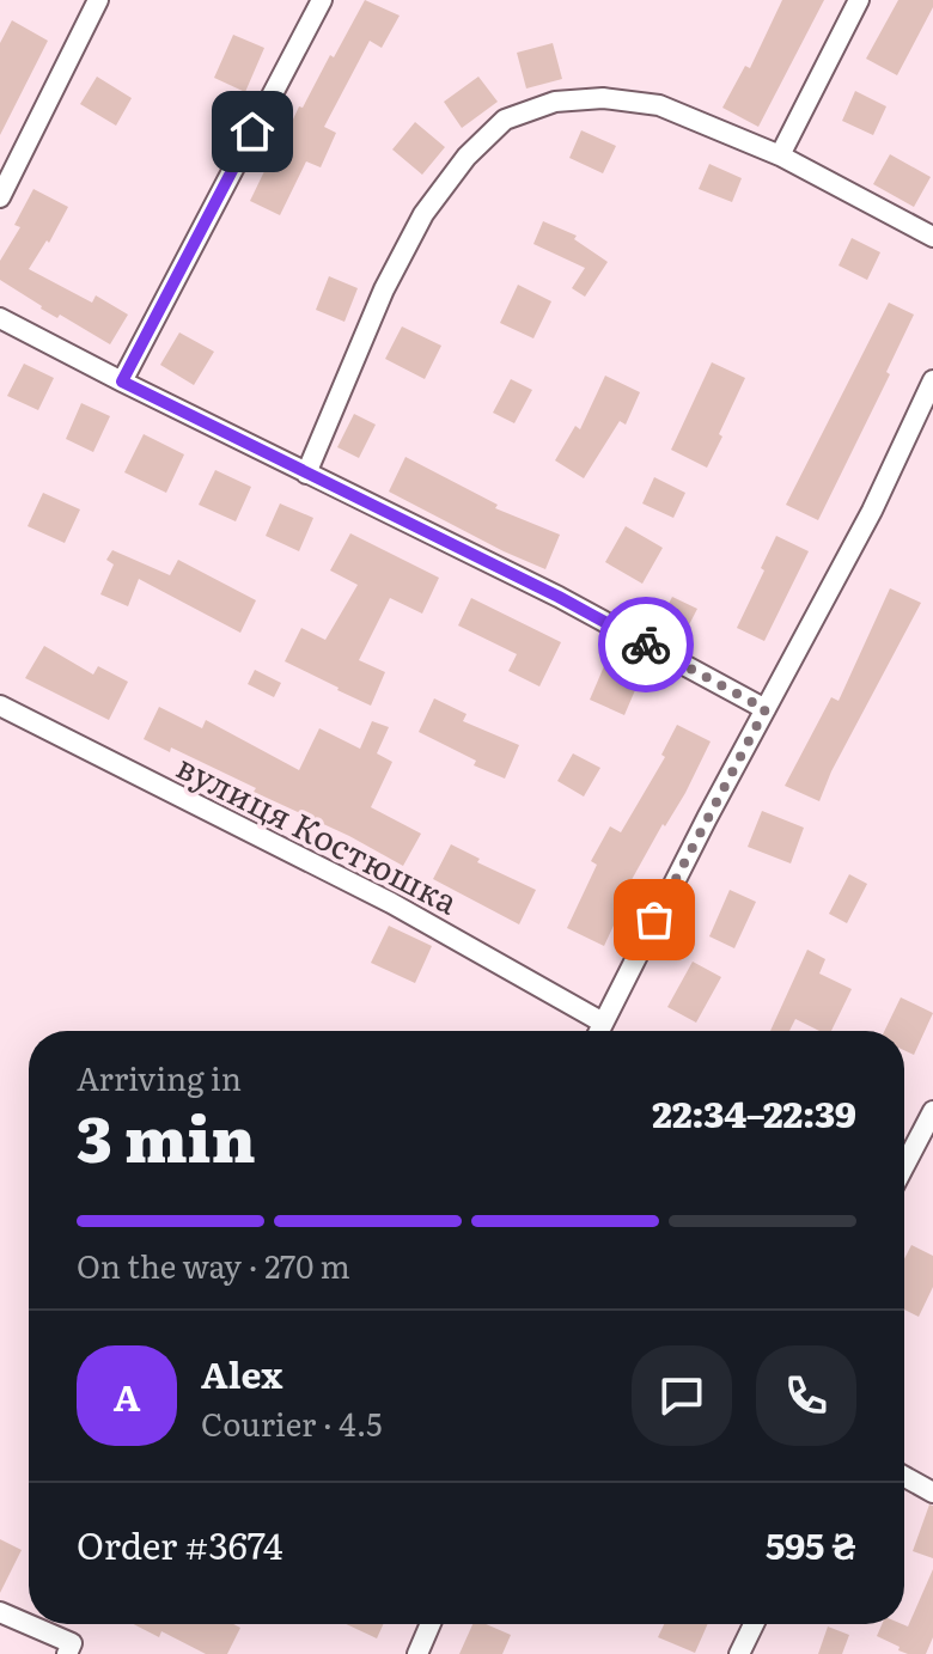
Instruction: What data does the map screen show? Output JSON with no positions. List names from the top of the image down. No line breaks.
{"streets":{"street":["вулиця Костюшка"]},"page":{"heading":["3 min","Arriving in","22:34–22:39"],"panel":["Alex","Courier · 4.5","Order #3674","595 ₴"],"bar":"On the way · 270 m","round":"A"}}
